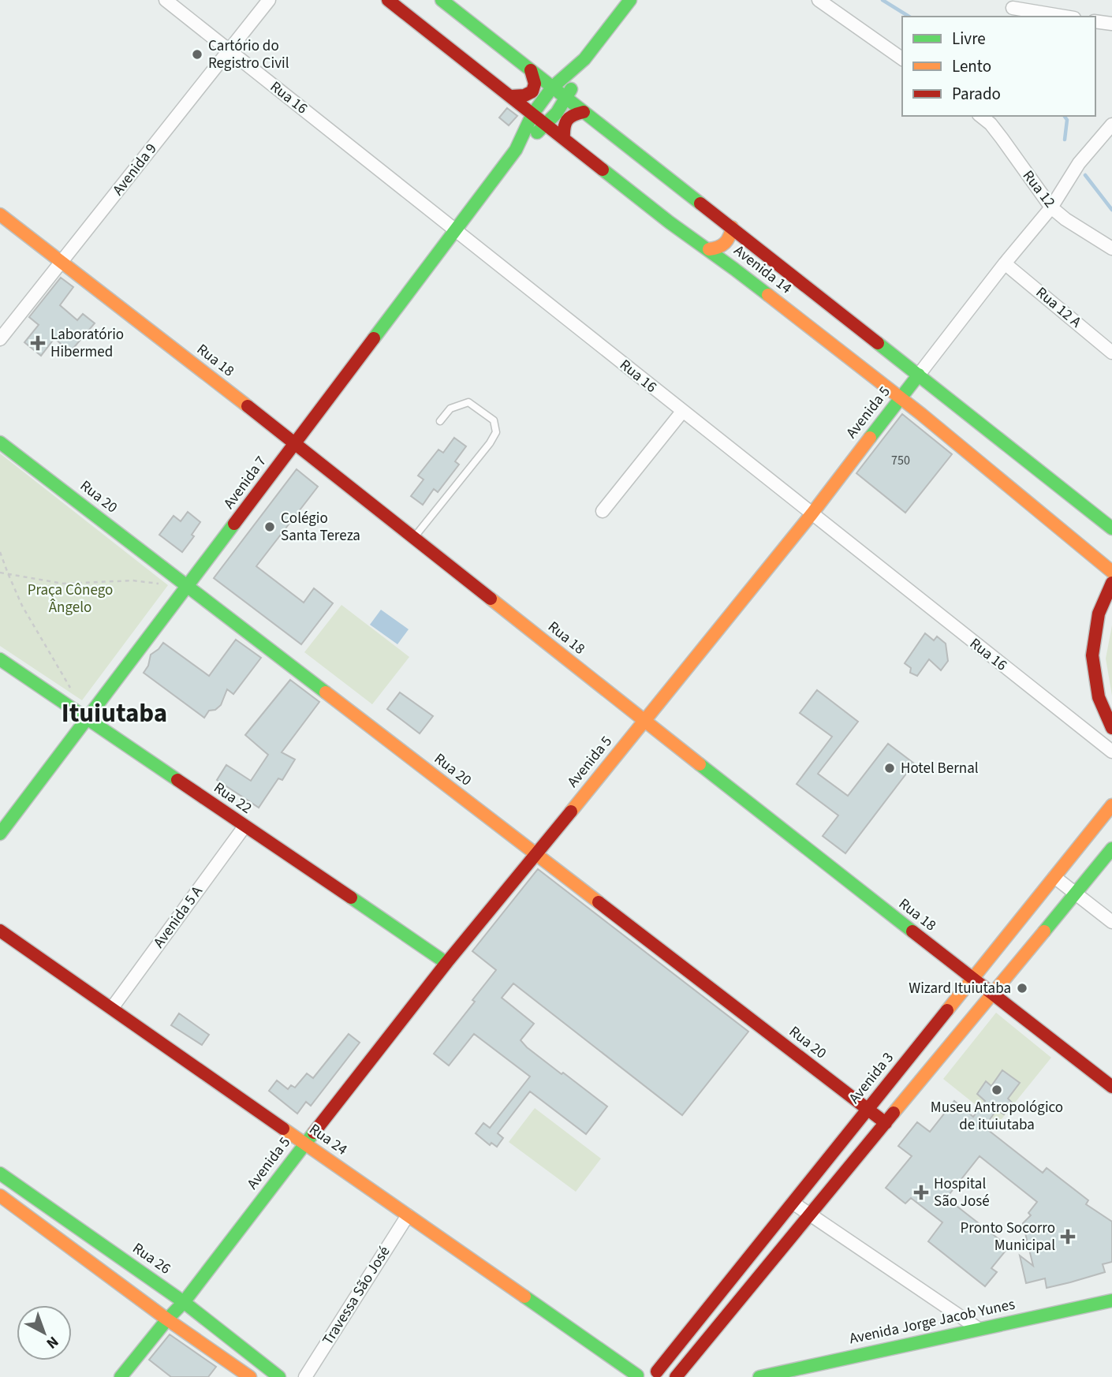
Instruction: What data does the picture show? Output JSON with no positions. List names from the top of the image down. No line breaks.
{"streets":{"street":["Rua 16","Avenida 9","Rua 12","Avenida 14","Rua 12 A","Rua 18","Avenida 5","Avenida 7","Rua 20","Rua 22","Avenida 5 A","Avenida 3","Rua 24","Rua 26","Travessa São José","Avenida Jorge Jacob Yunes"]},"crossings":[["Rua 16","Avenida 9"],["Rua 16","Avenida 5"],["Rua 16","Avenida 7"],["Avenida 9","Rua 18"],["Rua 12","Avenida 5"],["Avenida 14","Avenida 5"],["Avenida 14","Avenida 7"],["Rua 12 A","Avenida 5"],["Rua 18","Avenida 5"],["Rua 18","Avenida 7"],["Rua 18","Avenida 3"],["Avenida 5","Rua 20"],["Avenida 5","Rua 22"],["Avenida 5","Rua 24"],["Avenida 5","Rua 26"],["Avenida 7","Rua 20"],["Avenida 7","Rua 22"],["Rua 20","Avenida 3"],["Rua 22","Avenida 5 A"],["Avenida 5 A","Rua 24"],["Avenida 3","Rua 24"],["Rua 24","Travessa São José"]],"districts":["Ituiutaba"],"parks":["Praça Cônego Ângelo"],"places":{"other":["Cartório do Registro Civil","Colégio Santa Tereza","Hotel Bernal","Wizard Ituiutaba","Museu Antropológico de ituiutaba"],"health":["Laboratório Hibermed","Hospital São José","Pronto Socorro Municipal"]},"house_numbers":["750"],"legend":["Livre","Lento","Parado"],"north":"bottom right"}
